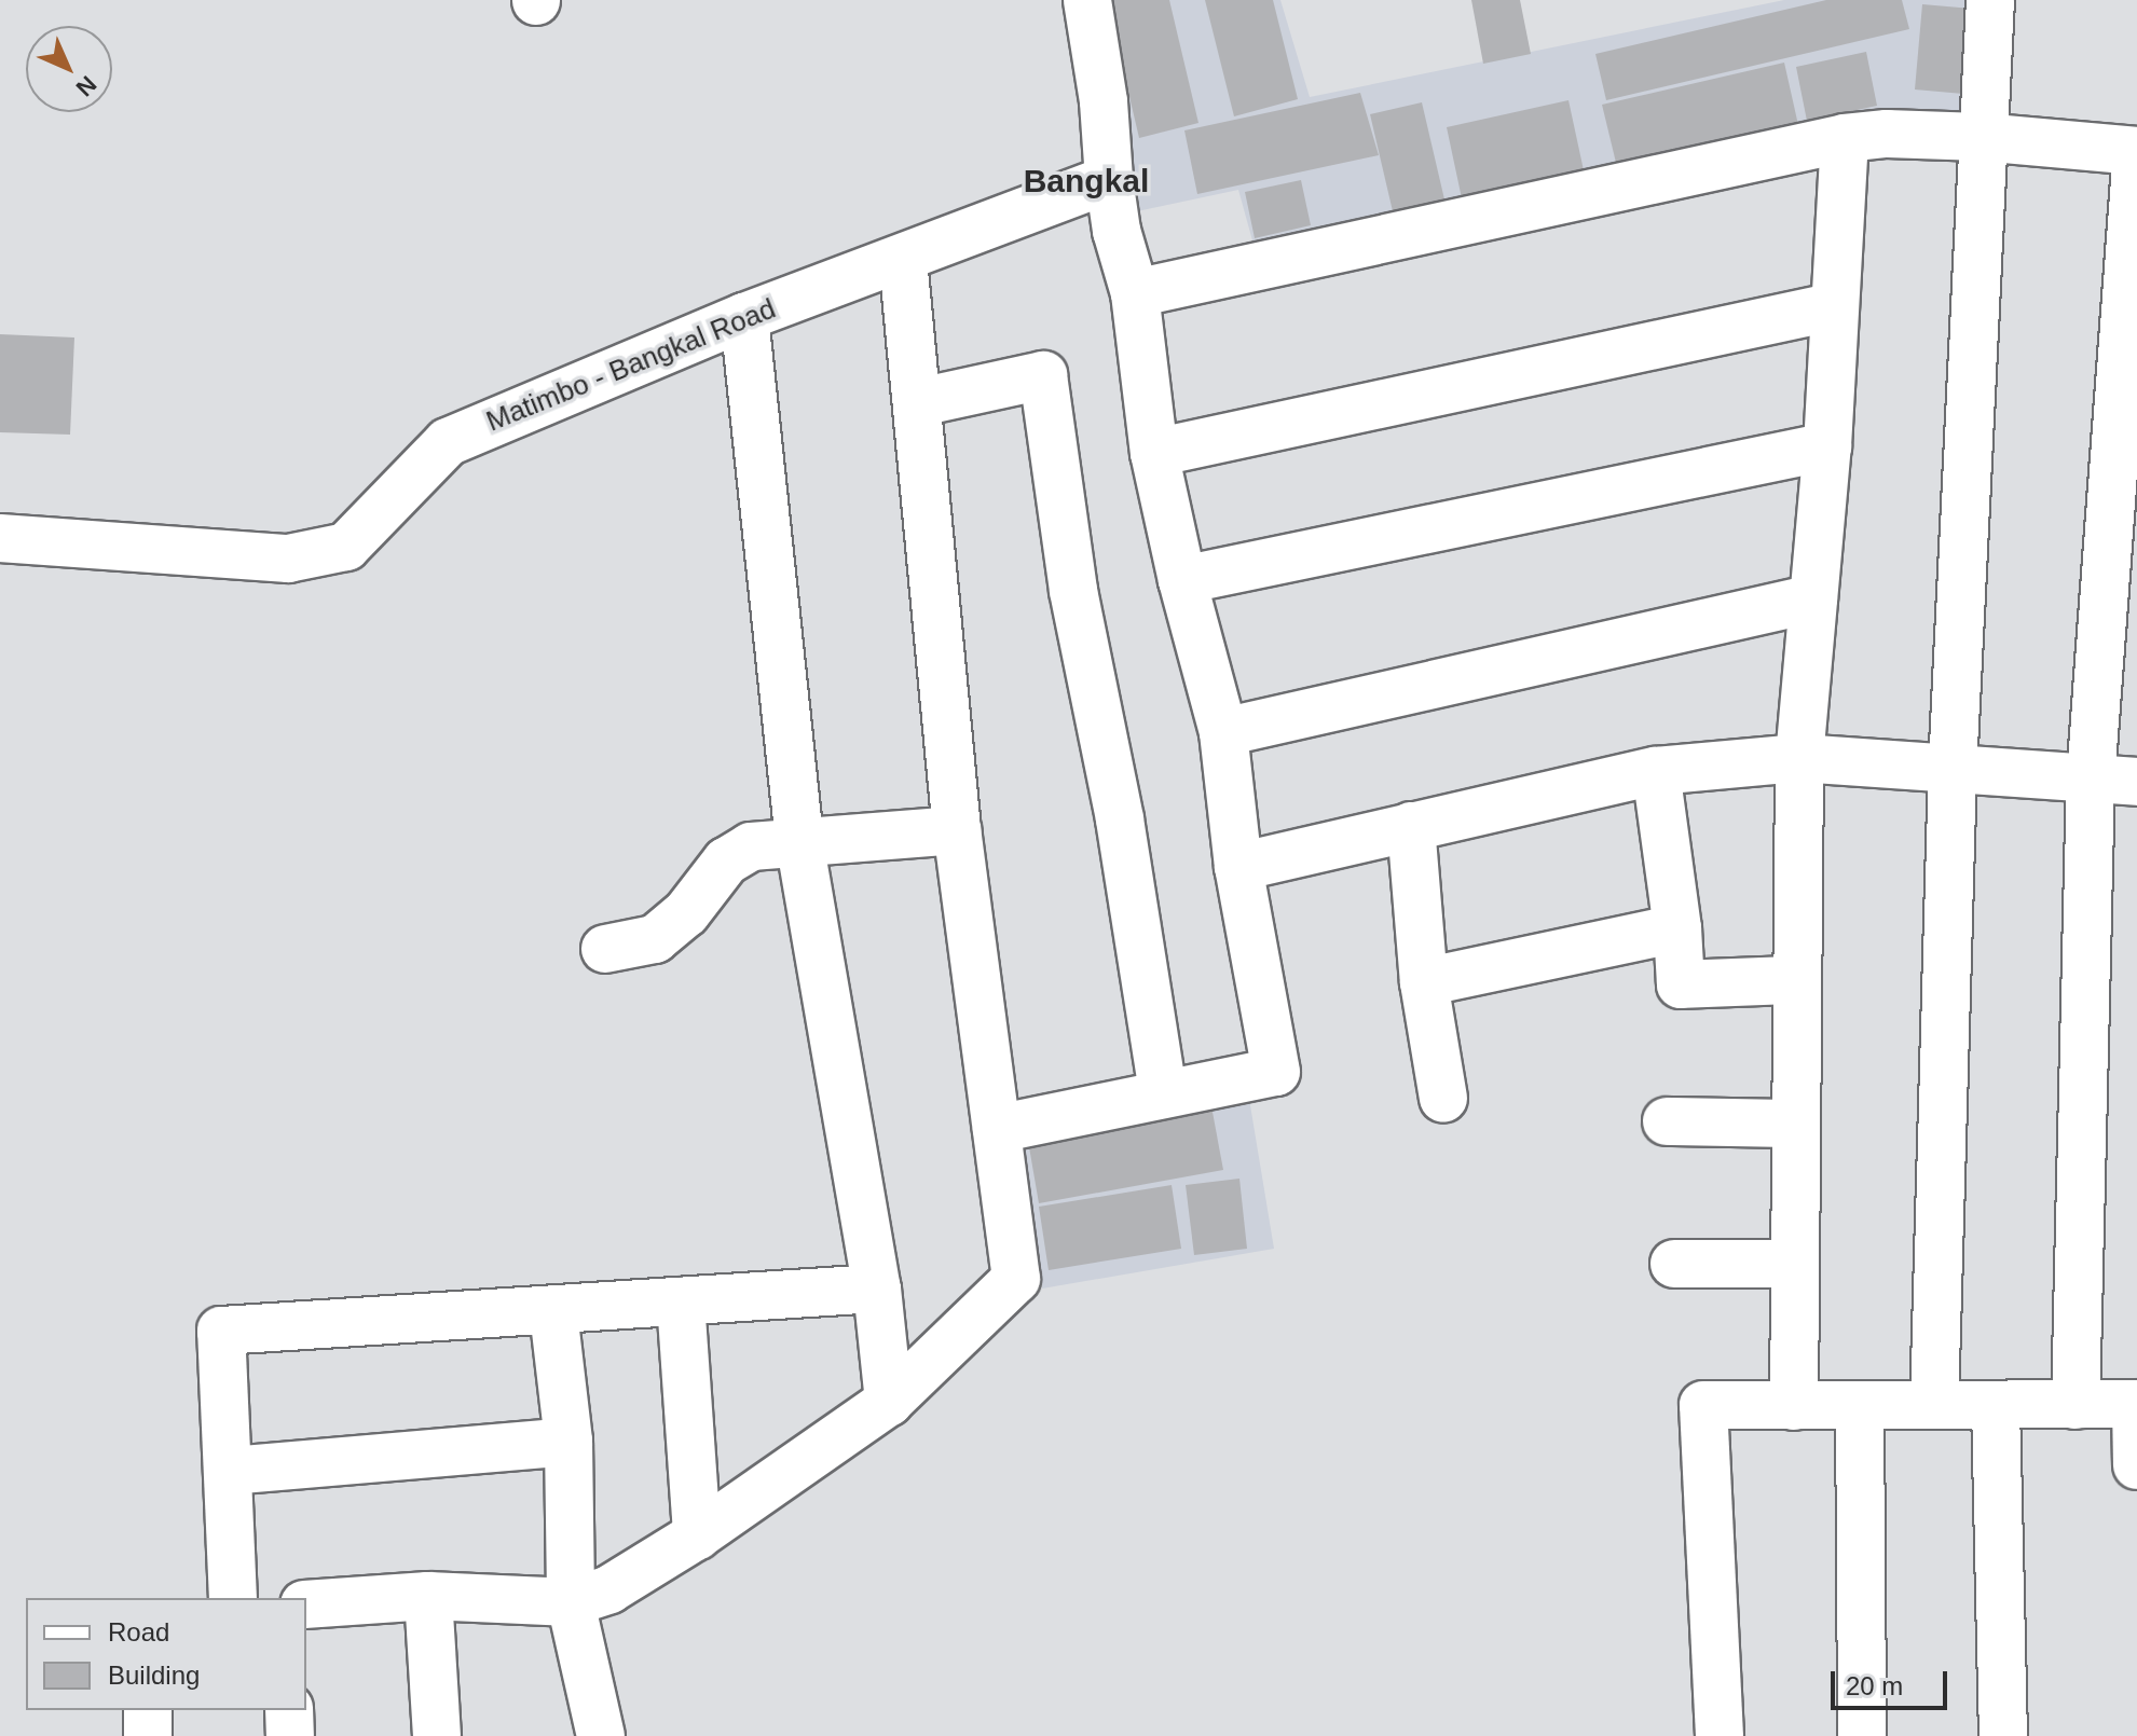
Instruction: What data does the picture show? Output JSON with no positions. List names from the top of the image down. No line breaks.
{"streets":{"street":["Matimbo - Bangkal Road"]},"districts":["Bangkal"],"legend":["Road","Building"],"scale_bar":"20 m","north":"bottom right"}
